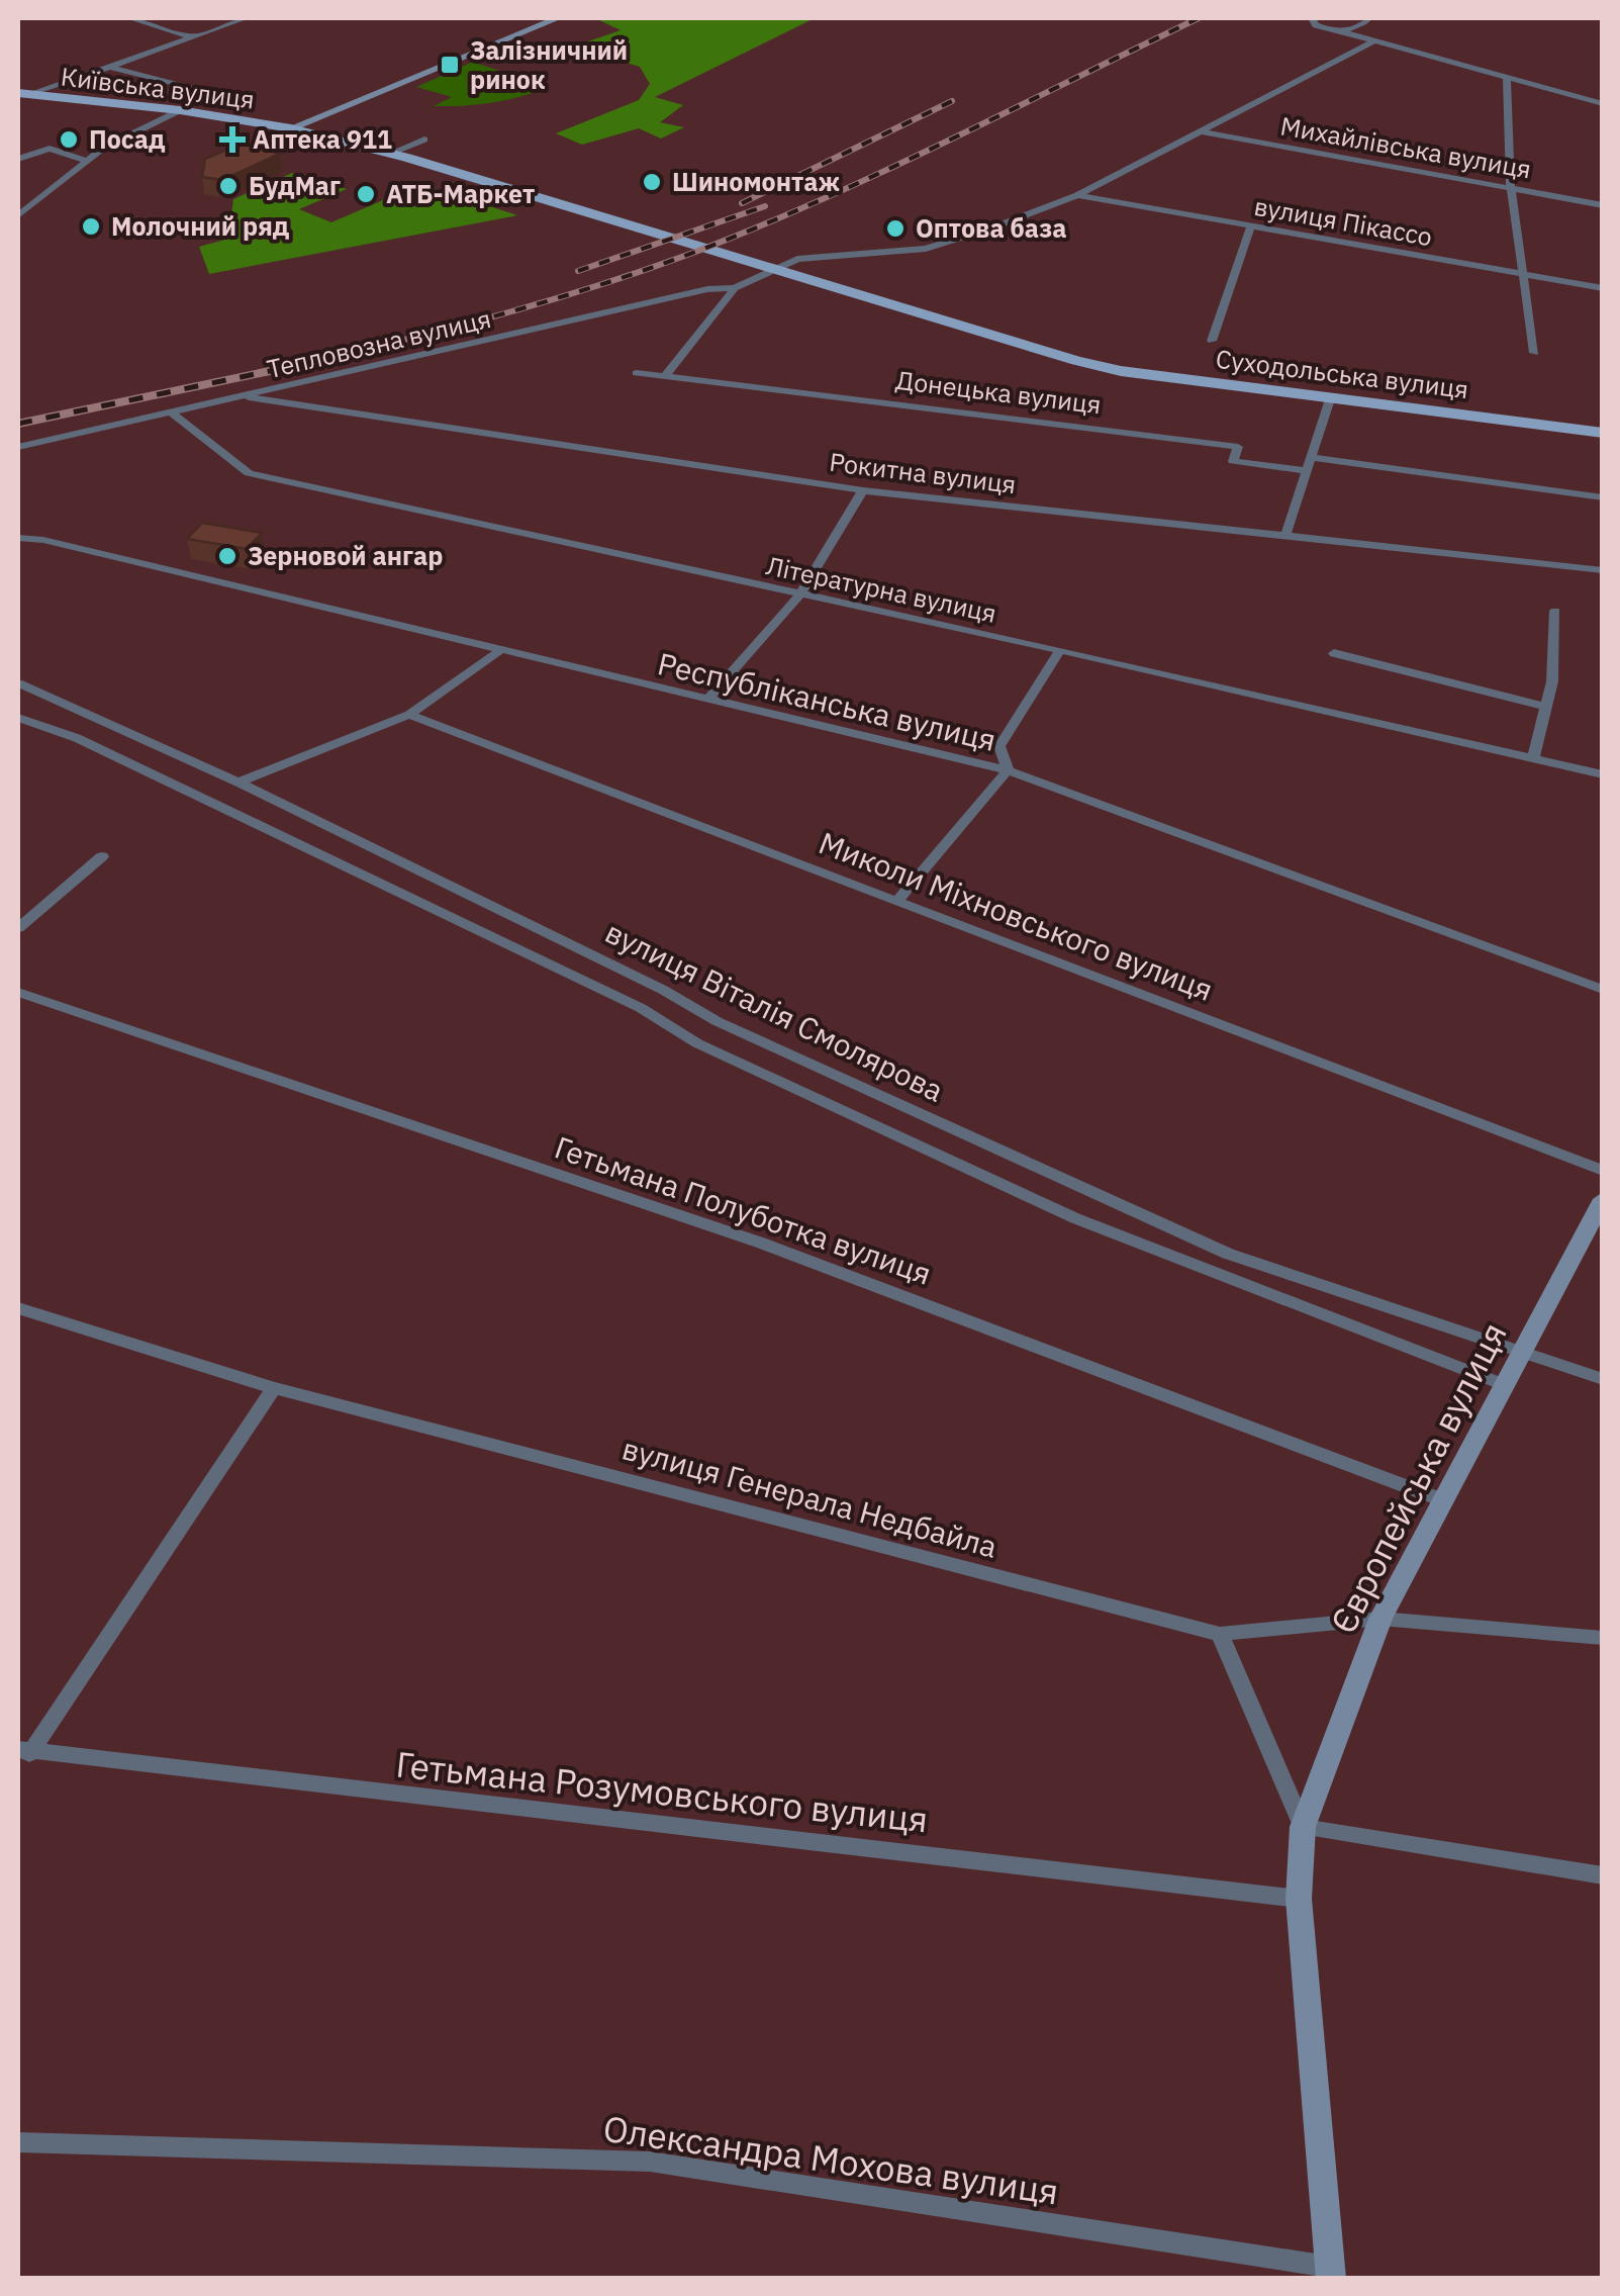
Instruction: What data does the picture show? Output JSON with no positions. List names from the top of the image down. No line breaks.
{"streets":{"main road":["Київська вулиця","Суходольська вулиця"],"street":["Михайлівська вулиця","вулиця Пікассо","Тепловозна вулиця","Донецька вулиця","Рокитна вулиця","Літературна вулиця","Республіканська вулиця","Миколи Міхновського вулиця","вулиця Віталія Смолярова","Гетьмана Полуботка вулиця","Європейська вулиця","вулиця Генерала Недбайла","Гетьмана Розумовського вулиця","Олександра Мохова вулиця"]},"crossings":[["Київська вулиця","Суходольська вулиця"],["Михайлівська вулиця","Тепловозна вулиця"],["вулиця Пікассо","Тепловозна вулиця"],["Тепловозна вулиця","Рокитна вулиця"],["Тепловозна вулиця","Літературна вулиця"],["вулиця Віталія Смолярова","Європейська вулиця"],["Гетьмана Полуботка вулиця","Європейська вулиця"],["Європейська вулиця","вулиця Генерала Недбайла"],["Європейська вулиця","Гетьмана Розумовського вулиця"],["Європейська вулиця","Олександра Мохова вулиця"]],"places":{"transit":["Залізничний ринок"],"other":["Посад","Шиномонтаж","БудМаг","АТБ-Маркет","Молочний ряд","Оптова база","Зерновой ангар"],"health":["Аптека 911"]}}
